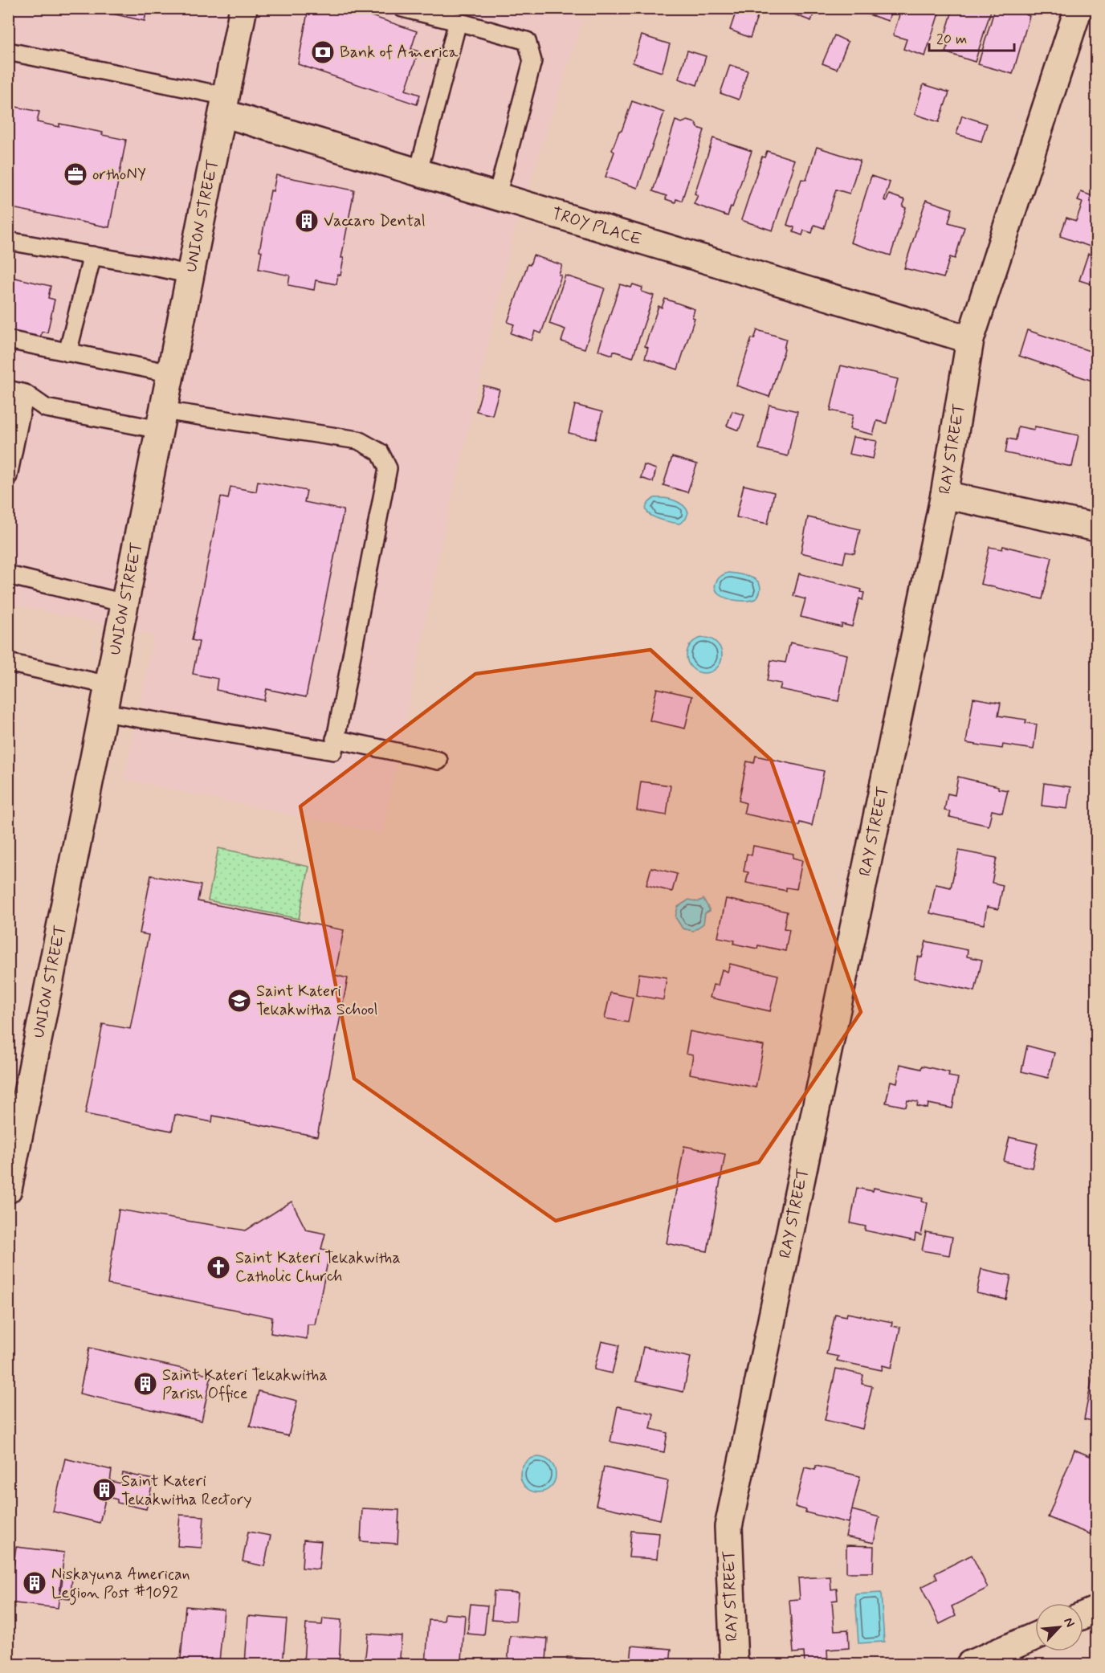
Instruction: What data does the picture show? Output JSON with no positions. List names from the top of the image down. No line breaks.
{"streets":{"street":["UNION STREET","TROY PLACE","RAY STREET"]},"crossings":[["UNION STREET","TROY PLACE"],["TROY PLACE","RAY STREET"]],"places":{"bank":["Bank of America"],"office":["orthoNY"],"building":["Vaccaro Dental","Saint Kateri Tekakwitha Parish Office","Saint Kateri Tekakwitha Rectory","Niskayuna American Legion Post #1092"],"school or university":["Saint Kateri Tekakwitha School"],"church":["Saint Kateri Tekakwitha Catholic Church"]},"scale_bar":"20 m","north":"top right"}
